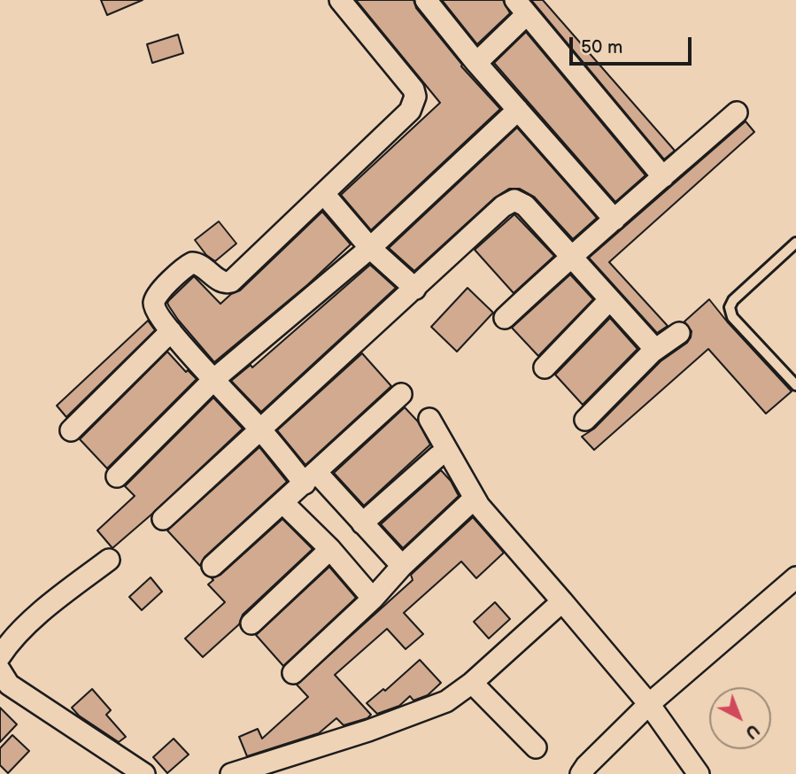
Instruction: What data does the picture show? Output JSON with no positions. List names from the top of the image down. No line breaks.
{"scale_bar":"50 m","north":"bottom right"}
